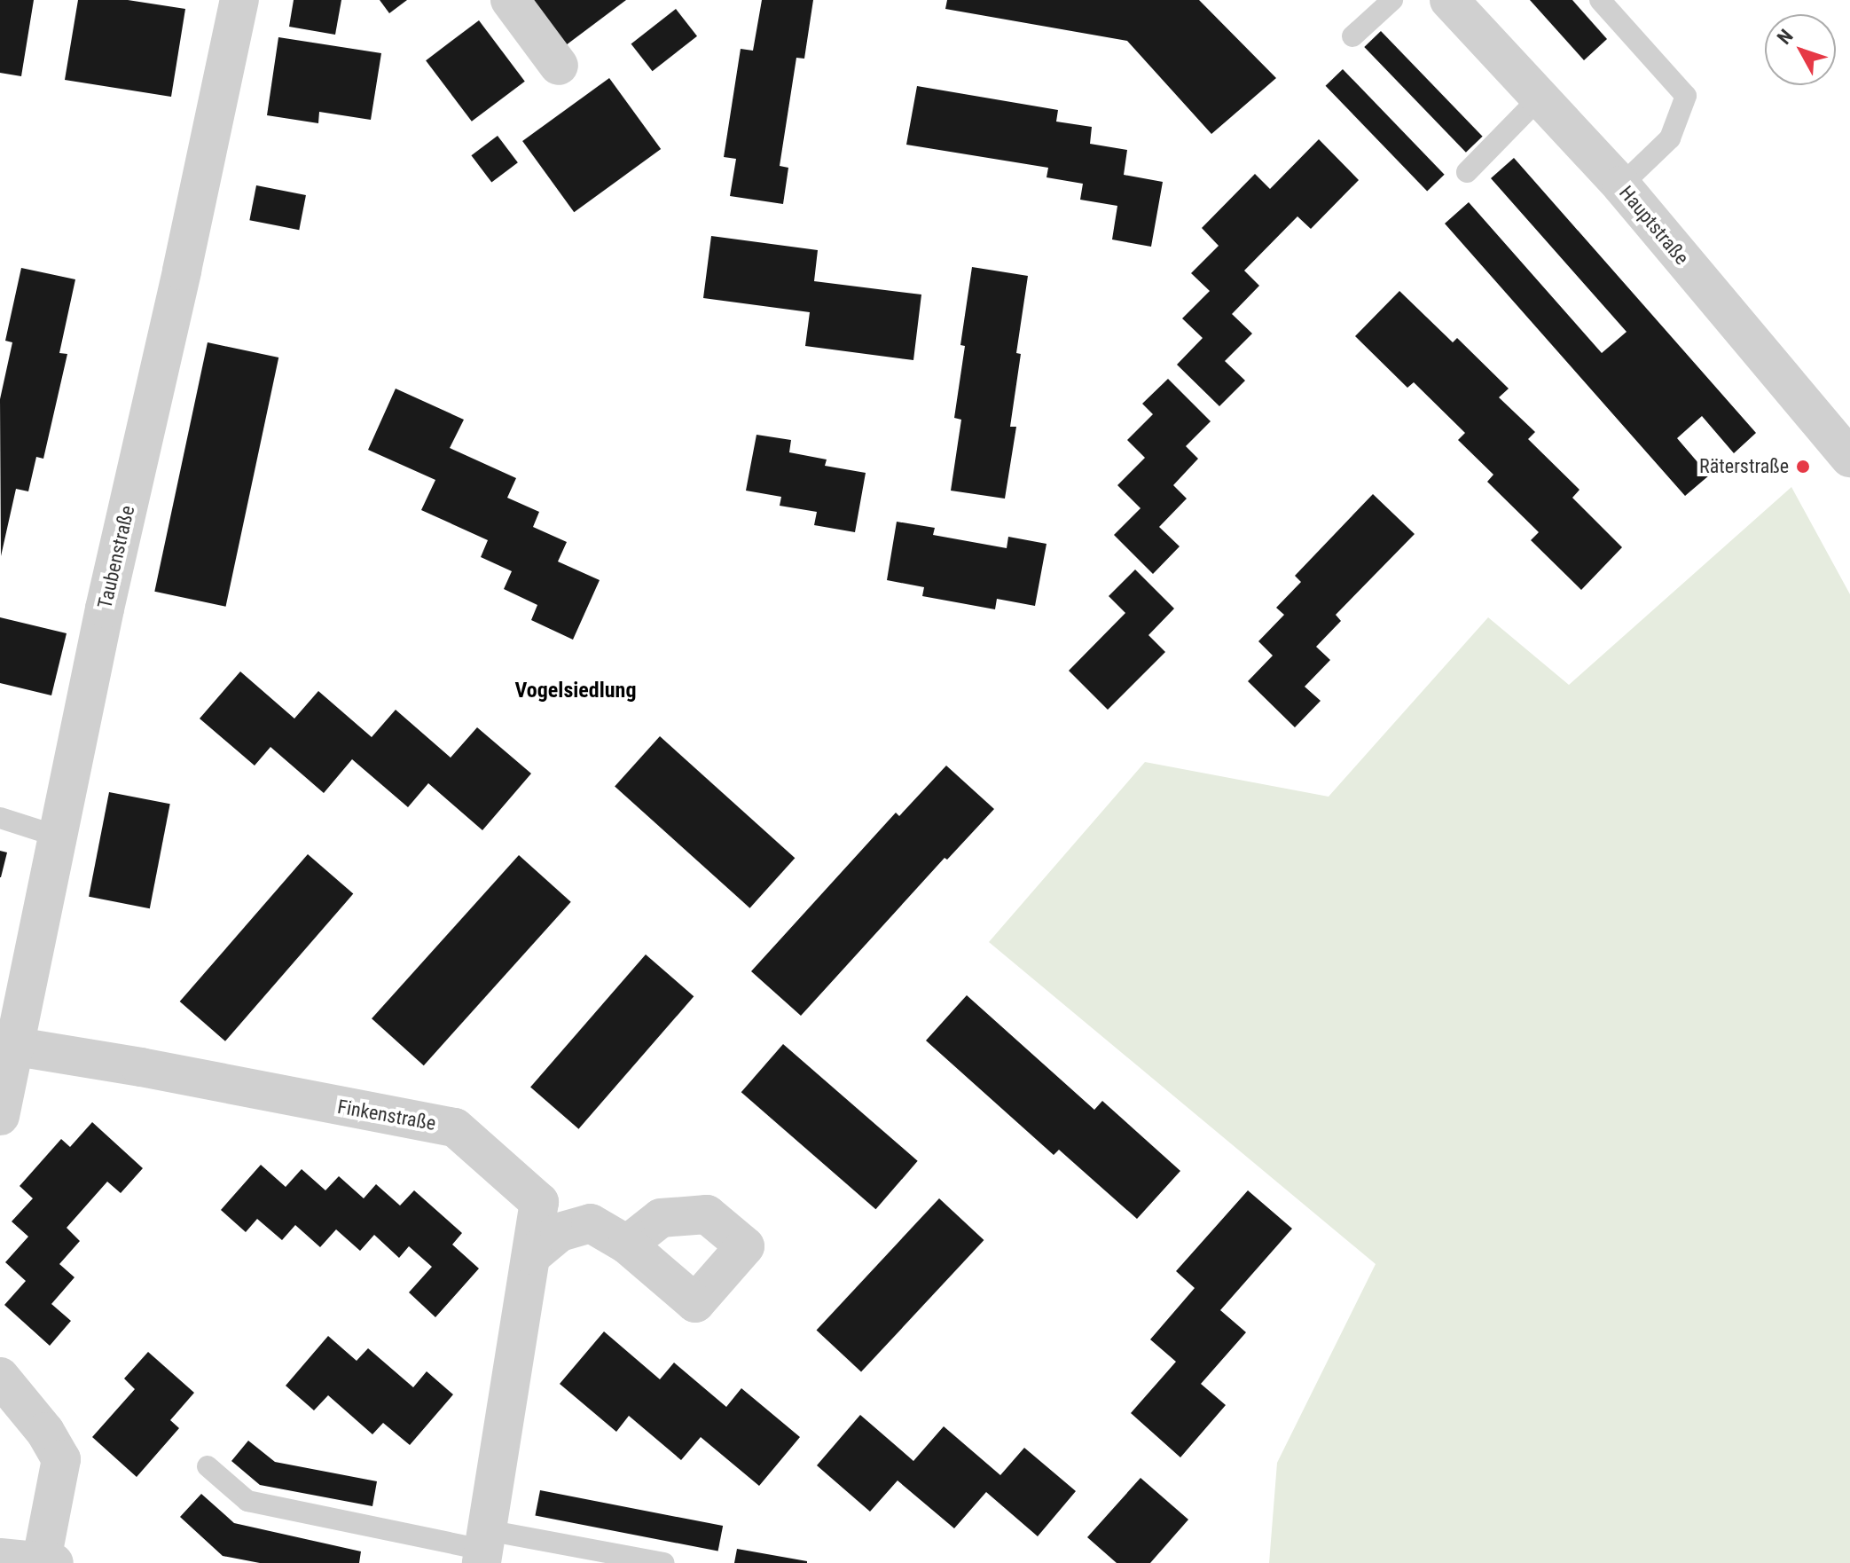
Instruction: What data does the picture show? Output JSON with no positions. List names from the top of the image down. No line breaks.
{"streets":{"street":["Hauptstraße","Taubenstraße","Finkenstraße"]},"crossings":[["Taubenstraße","Finkenstraße"]],"districts":["Vogelsiedlung"],"places":["Räterstraße"],"north":"top left"}
